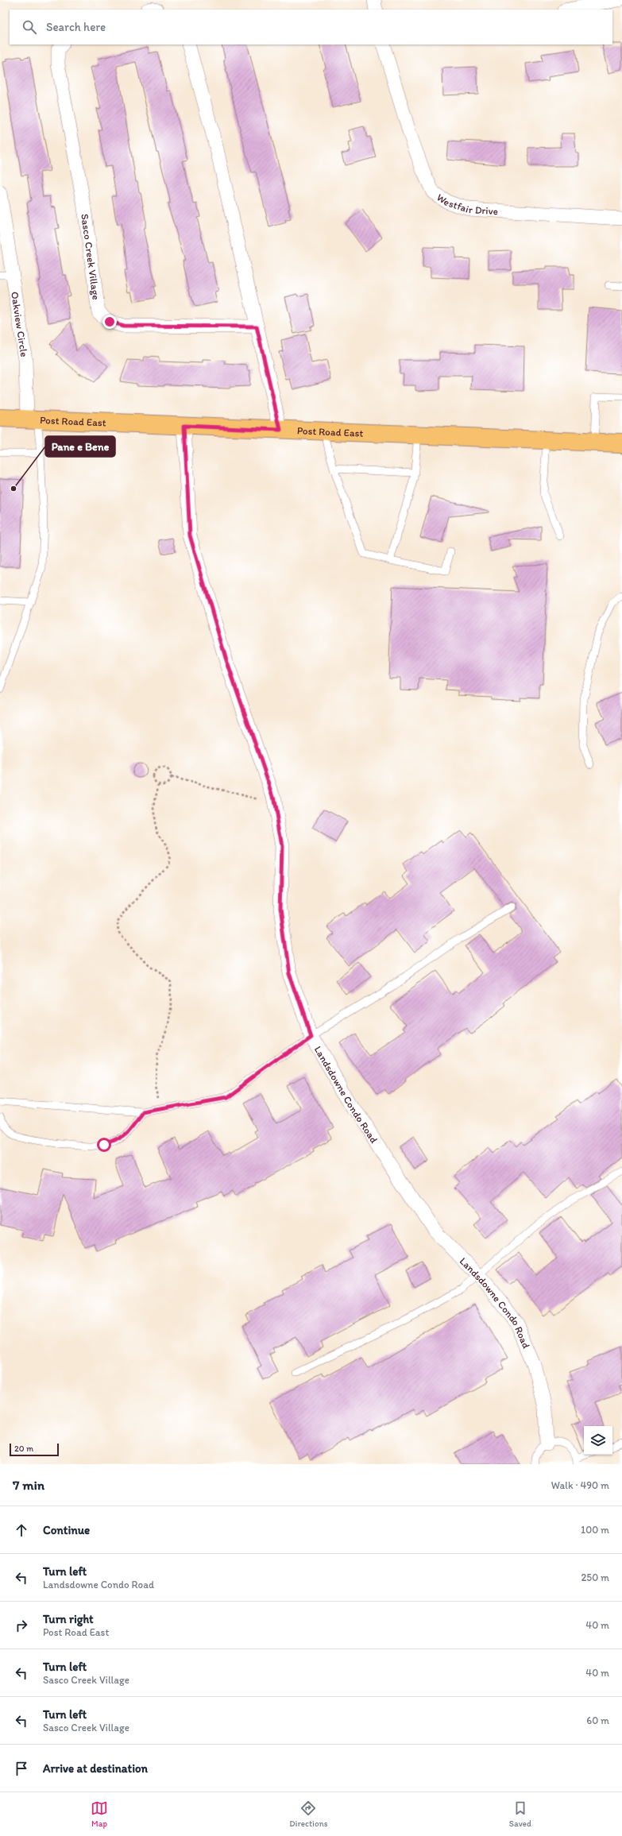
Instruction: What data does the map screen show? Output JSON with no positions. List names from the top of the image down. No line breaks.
{"streets":{"main road":["Post Road East"],"street":["Westfair Drive","Sasco Creek Village","Oakview Circle","Landsdowne Condo Road"]},"crossings":[["Oakview Circle","Post Road East"],["Post Road East","Landsdowne Condo Road"]],"places":["Pane e Bene"],"scale_bar":"20 m","page":{"search":"Search here","scale":"20 m","heading":["7 min","Walk · 490 m"],"list":[["Continue","100 m"],["Turn left","Landsdowne Condo Road","250 m"],["Turn right","Post Road East","40 m"],["Turn left","Sasco Creek Village","40 m"],["Turn left","Sasco Creek Village","60 m"],"Arrive at destination"],"nav":["Map","Directions","Saved"]}}
